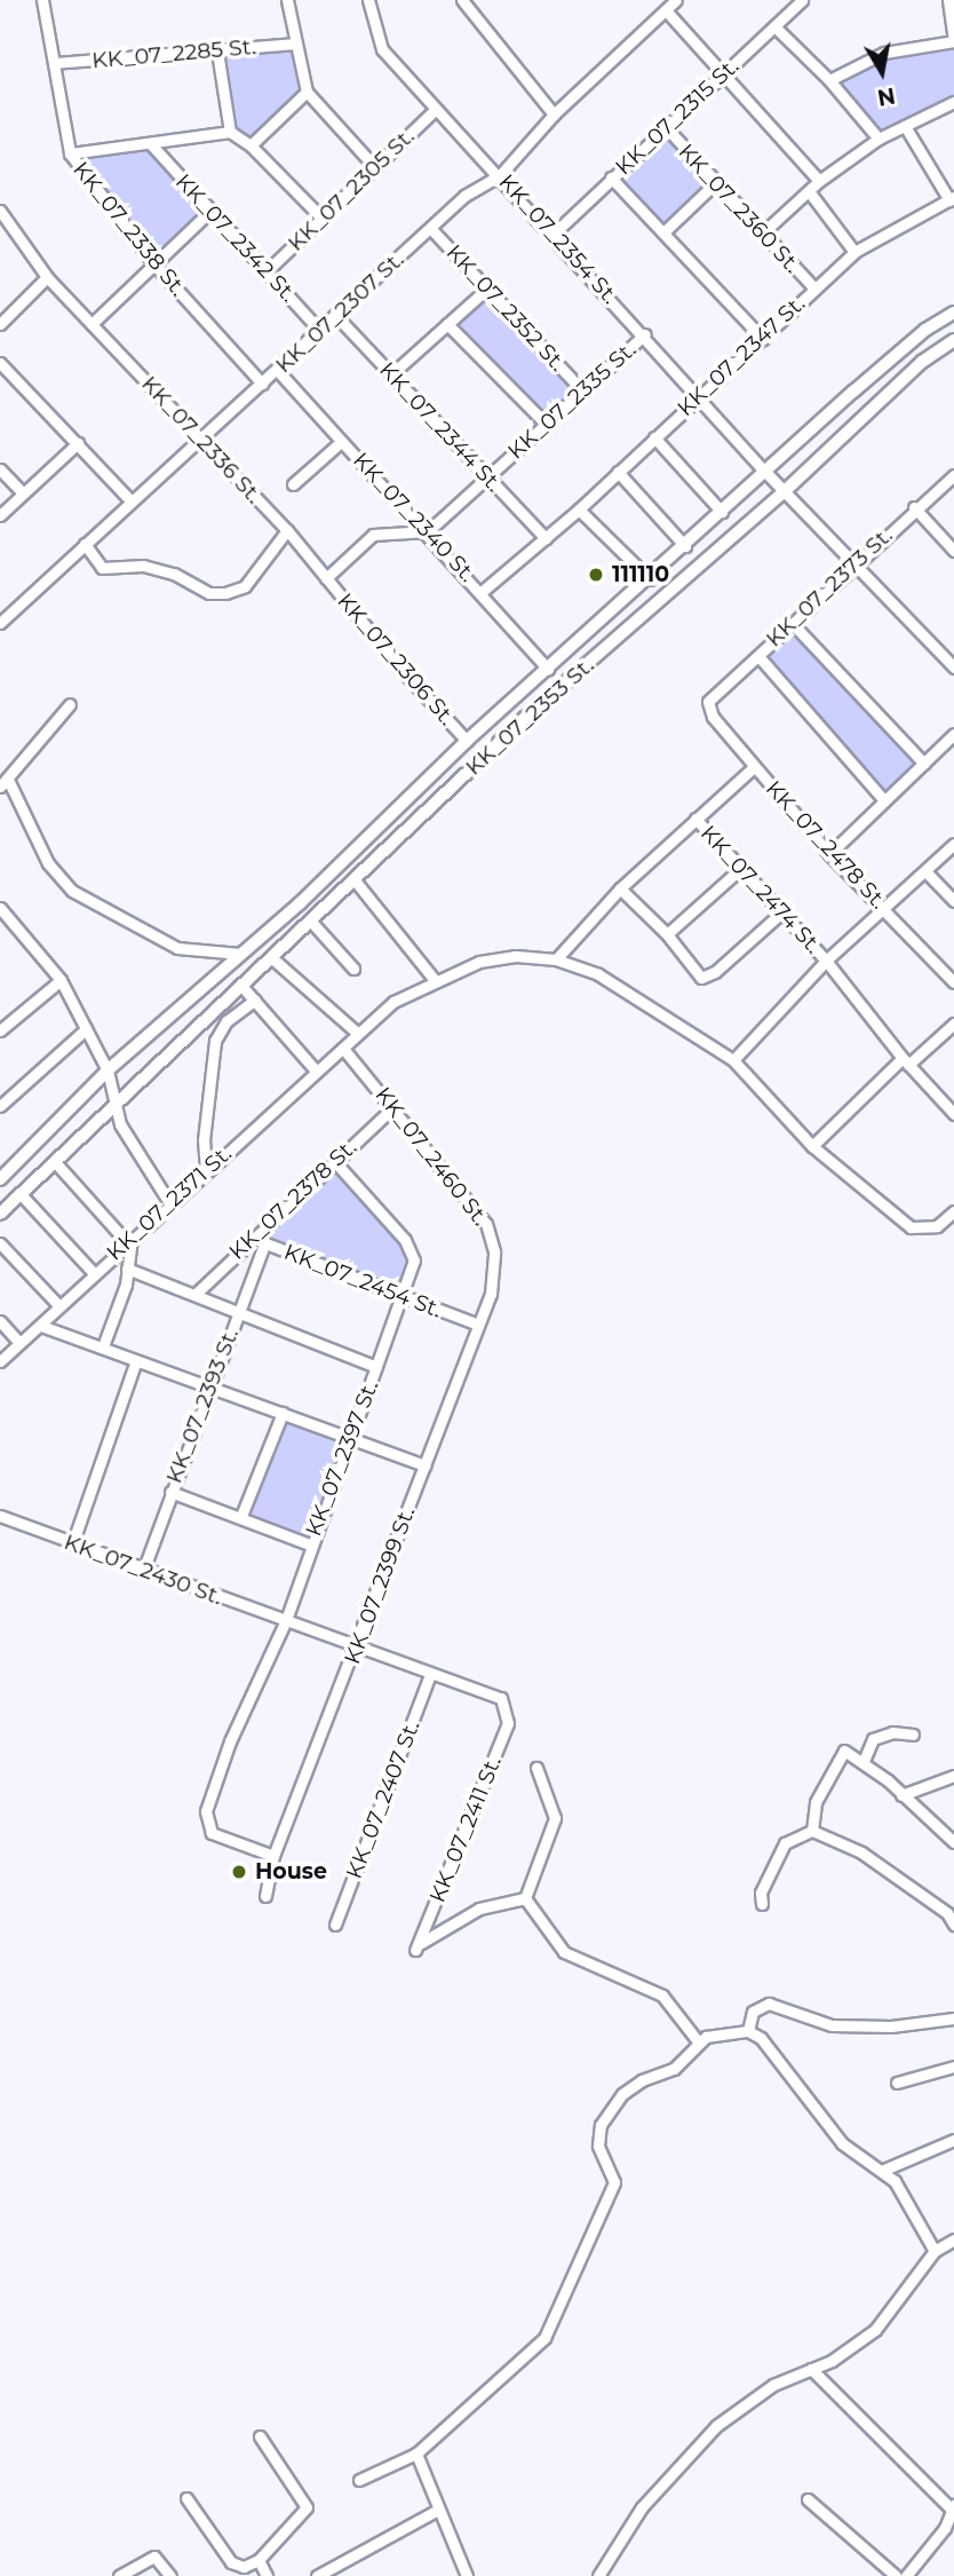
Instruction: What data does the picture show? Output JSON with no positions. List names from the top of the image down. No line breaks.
{"streets":{"street":["KK_07_2285 St.","KK_07_2315 St.","KK_07_2305 St.","KK_07_2360 St.","KK_07_2338 St.","KK_07_2342 St.","KK_07_2354 St.","KK_07_2352 St.","KK_07_2307 St.","KK_07_2347 St.","KK_07_2335 St.","KK_07_2344 St.","KK_07_2336 St.","KK_07_2340 St.","KK_07_2373 St.","KK_07_2306 St.","KK_07_2353 St.","KK_07_2478 St.","KK_07_2474 St.","KK_07_2460 St.","KK_07_2378 St.","KK_07_2371 St.","KK_07_2454 St.","KK_07_2393 St.","KK_07_2397 St.","KK_07_2430 St.","KK_07_2399 St.","KK_07_2407 St.","KK_07_2411 St."]},"crossings":[["KK_07_2285 St.","KK_07_2338 St."],["KK_07_2315 St.","KK_07_2360 St."],["KK_07_2315 St.","KK_07_2354 St."],["KK_07_2305 St.","KK_07_2342 St."],["KK_07_2305 St.","KK_07_2354 St."],["KK_07_2360 St.","KK_07_2347 St."],["KK_07_2338 St.","KK_07_2307 St."],["KK_07_2342 St.","KK_07_2307 St."],["KK_07_2354 St.","KK_07_2307 St."],["KK_07_2354 St.","KK_07_2347 St."],["KK_07_2354 St.","KK_07_2335 St."],["KK_07_2354 St.","KK_07_2373 St."],["KK_07_2354 St.","KK_07_2353 St."],["KK_07_2352 St.","KK_07_2307 St."],["KK_07_2352 St.","KK_07_2335 St."],["KK_07_2307 St.","KK_07_2344 St."],["KK_07_2307 St.","KK_07_2336 St."],["KK_07_2307 St.","KK_07_2340 St."],["KK_07_2347 St.","KK_07_2344 St."],["KK_07_2347 St.","KK_07_2340 St."],["KK_07_2335 St.","KK_07_2344 St."],["KK_07_2335 St.","KK_07_2340 St."],["KK_07_2336 St.","KK_07_2306 St."],["KK_07_2340 St.","KK_07_2353 St."],["KK_07_2373 St.","KK_07_2478 St."],["KK_07_2306 St.","KK_07_2353 St."],["KK_07_2460 St.","KK_07_2378 St."],["KK_07_2460 St.","KK_07_2371 St."],["KK_07_2460 St.","KK_07_2399 St."],["KK_07_2378 St.","KK_07_2454 St."],["KK_07_2378 St.","KK_07_2397 St."],["KK_07_2454 St.","KK_07_2393 St."],["KK_07_2454 St.","KK_07_2397 St."],["KK_07_2454 St.","KK_07_2399 St."],["KK_07_2393 St.","KK_07_2430 St."],["KK_07_2397 St.","KK_07_2430 St."],["KK_07_2430 St.","KK_07_2399 St."],["KK_07_2430 St.","KK_07_2407 St."],["KK_07_2430 St.","KK_07_2411 St."]],"places":["111110","House"],"north":"bottom"}
